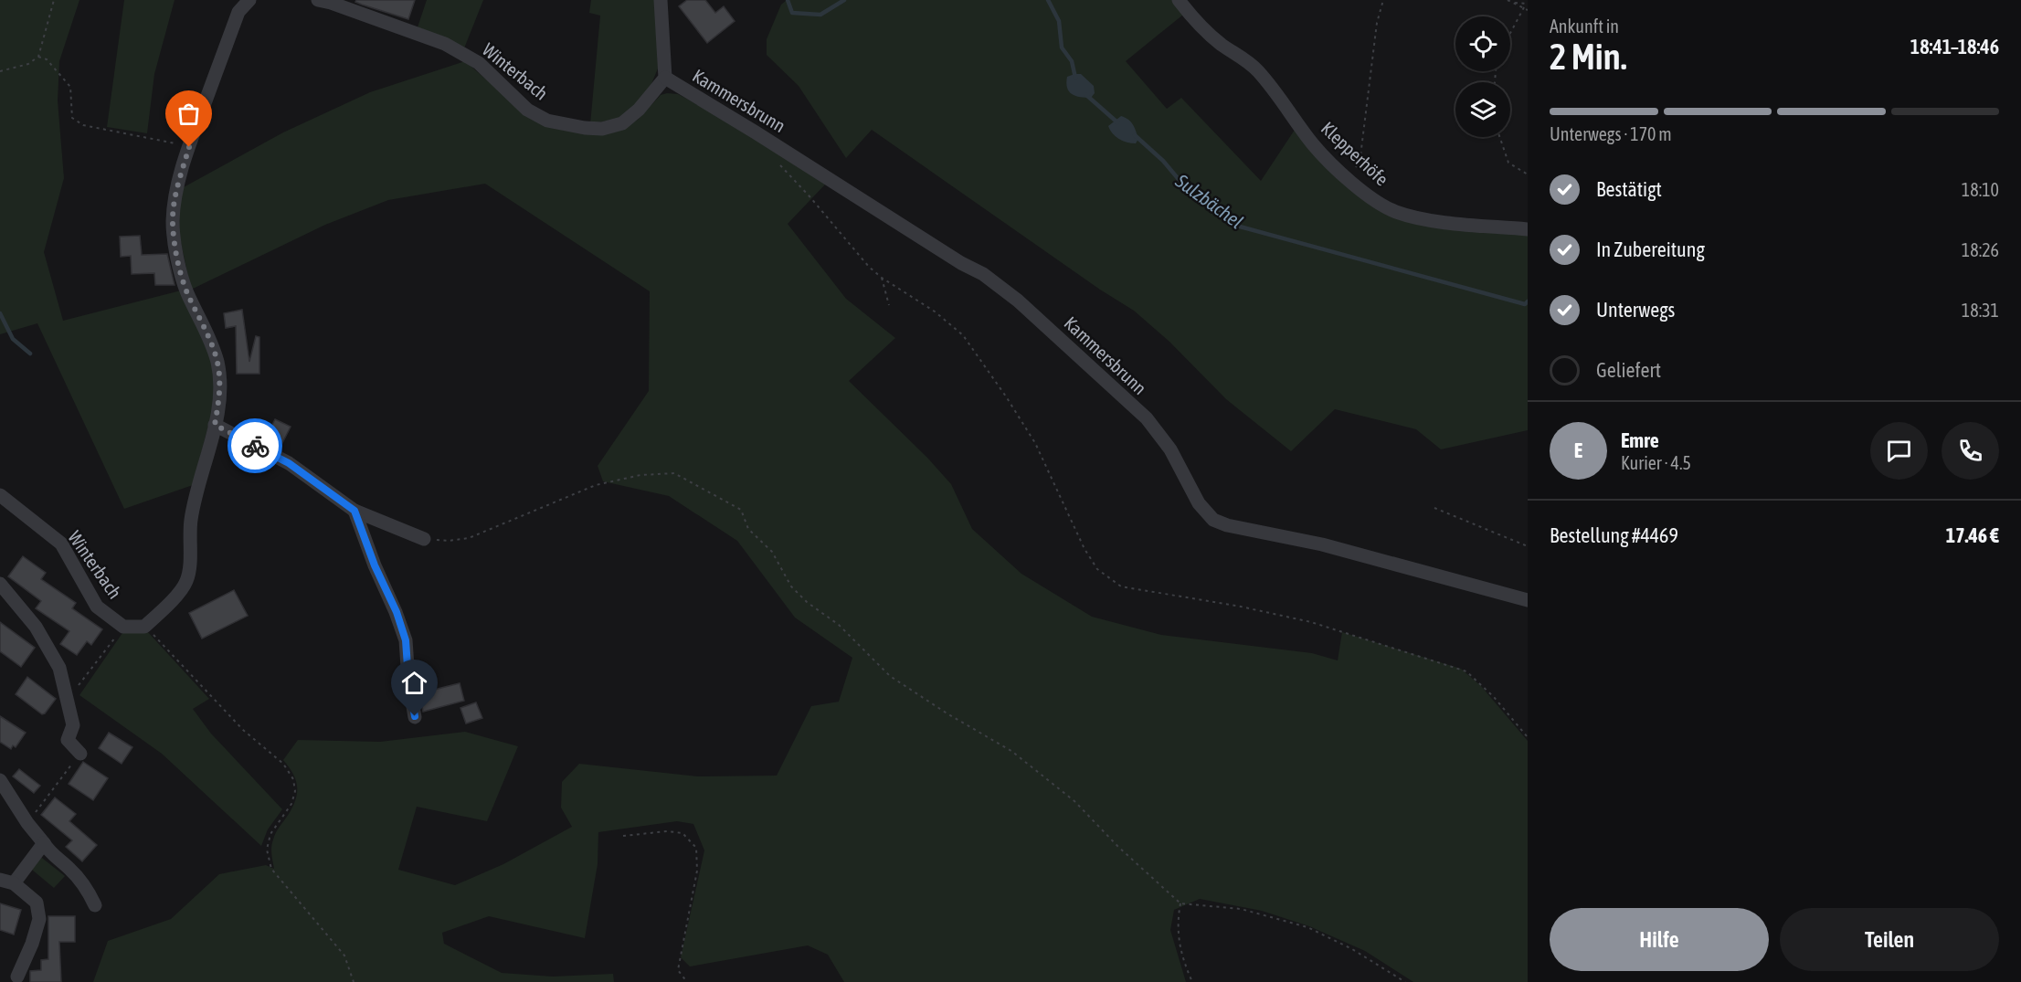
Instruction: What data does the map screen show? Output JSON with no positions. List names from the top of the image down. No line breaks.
{"streets":{"street":["Winterbach","Kammersbrunn","Klepperhöfe"]},"crossings":[["Winterbach","Kammersbrunn"]],"water":["Sulzbächel"],"page":{"heading":["2 Min.","Ankunft in","18:41–18:46"],"panel":["Emre","Kurier · 4.5","Bestellung #4469","17.46 €"],"bar":"Unterwegs · 170 m","list":[["Bestätigt","18:10"],["In Zubereitung","18:26"],["Unterwegs","18:31"],"Geliefert"],"round":"E","buttons":["Hilfe","Teilen"]}}
